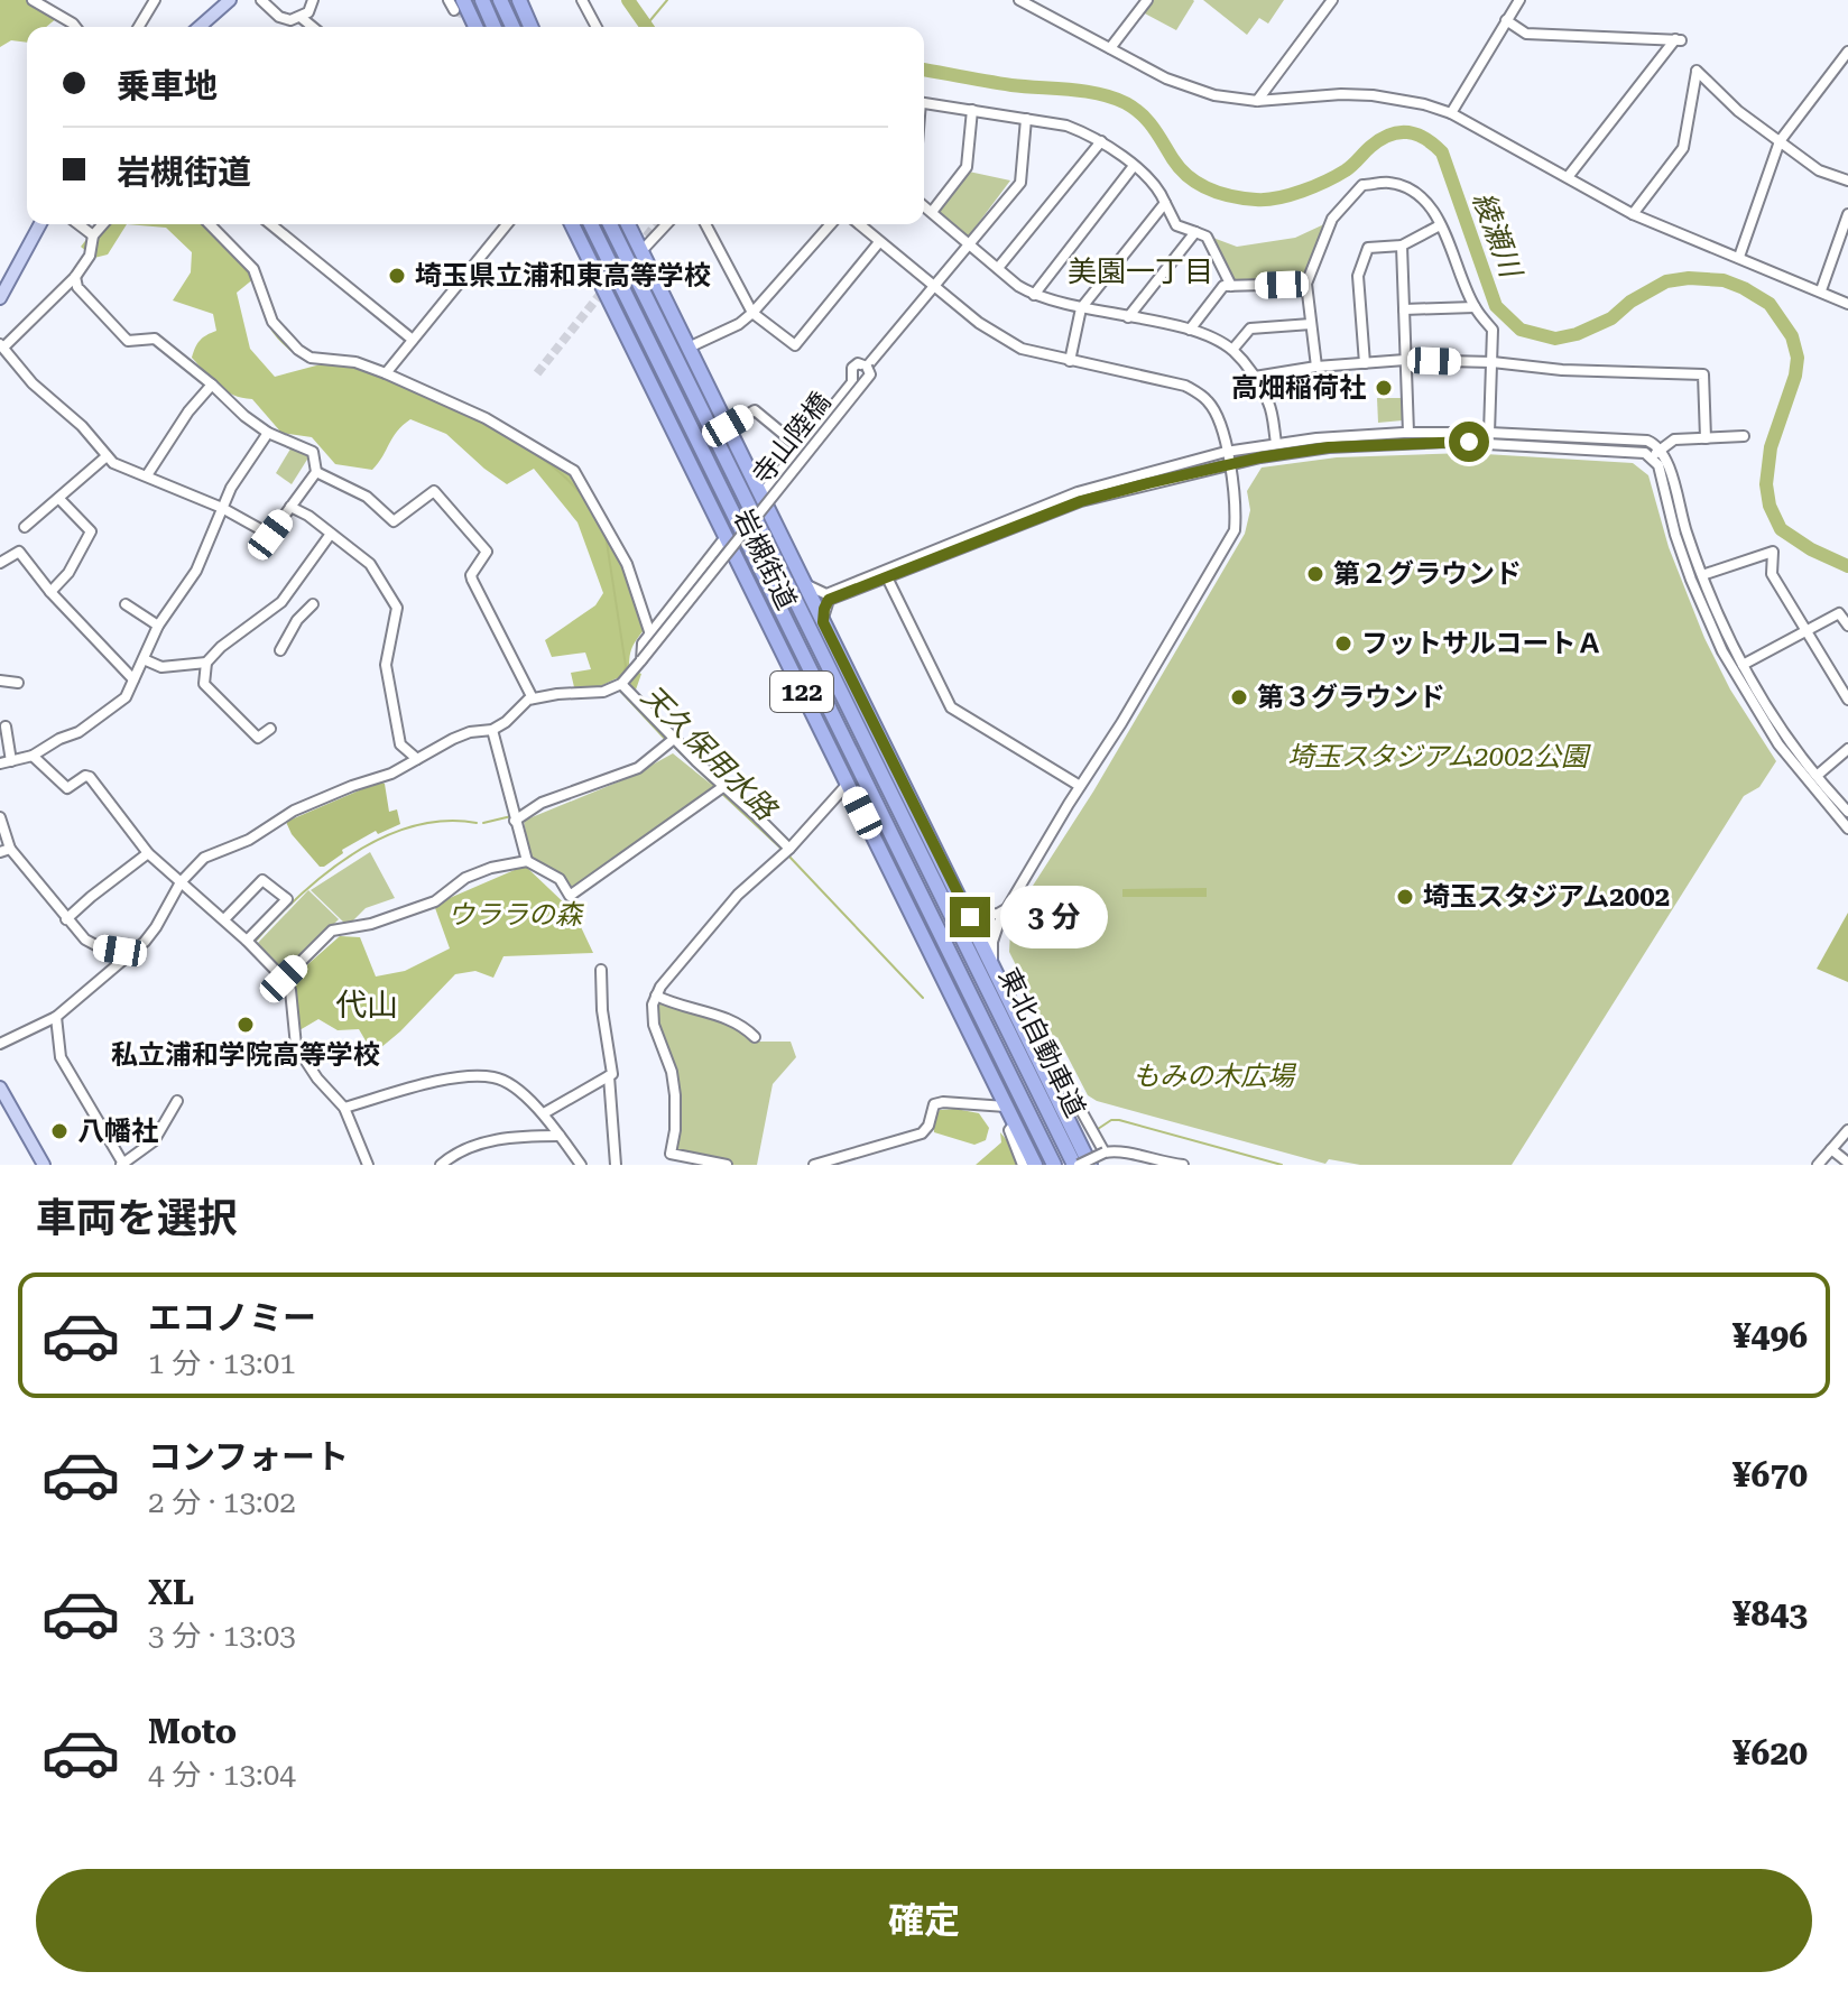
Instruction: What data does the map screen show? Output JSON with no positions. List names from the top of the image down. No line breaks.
{"streets":{"highway":["岩槻街道","122","東北自動車道"],"street":["寺山陸橋"]},"districts":["美園一丁目","代山"],"water":["綾瀬川","天久保用水路"],"parks":["埼玉スタジアム2002公園","ウララの森","もみの木広場"],"places":["埼玉県立浦和東高等学校","高畑稲荷社","第２グラウンド","フットサルコートＡ","第３グラウンド","埼玉スタジアム2002","私立浦和学院高等学校","八幡社"],"page":{"banner":["乗車地","岩槻街道"],"bubble":"3 分","heading":"車両を選択","list":[{"name":"エコノミー","note":"1 分 · 13:01","value":"¥496"},{"name":"コンフォート","note":"2 分 · 13:02","value":"¥670"},{"name":"XL","note":"3 分 · 13:03","value":"¥843"},{"name":"Moto","note":"4 分 · 13:04","value":"¥620"}],"buttons":"確定"}}
